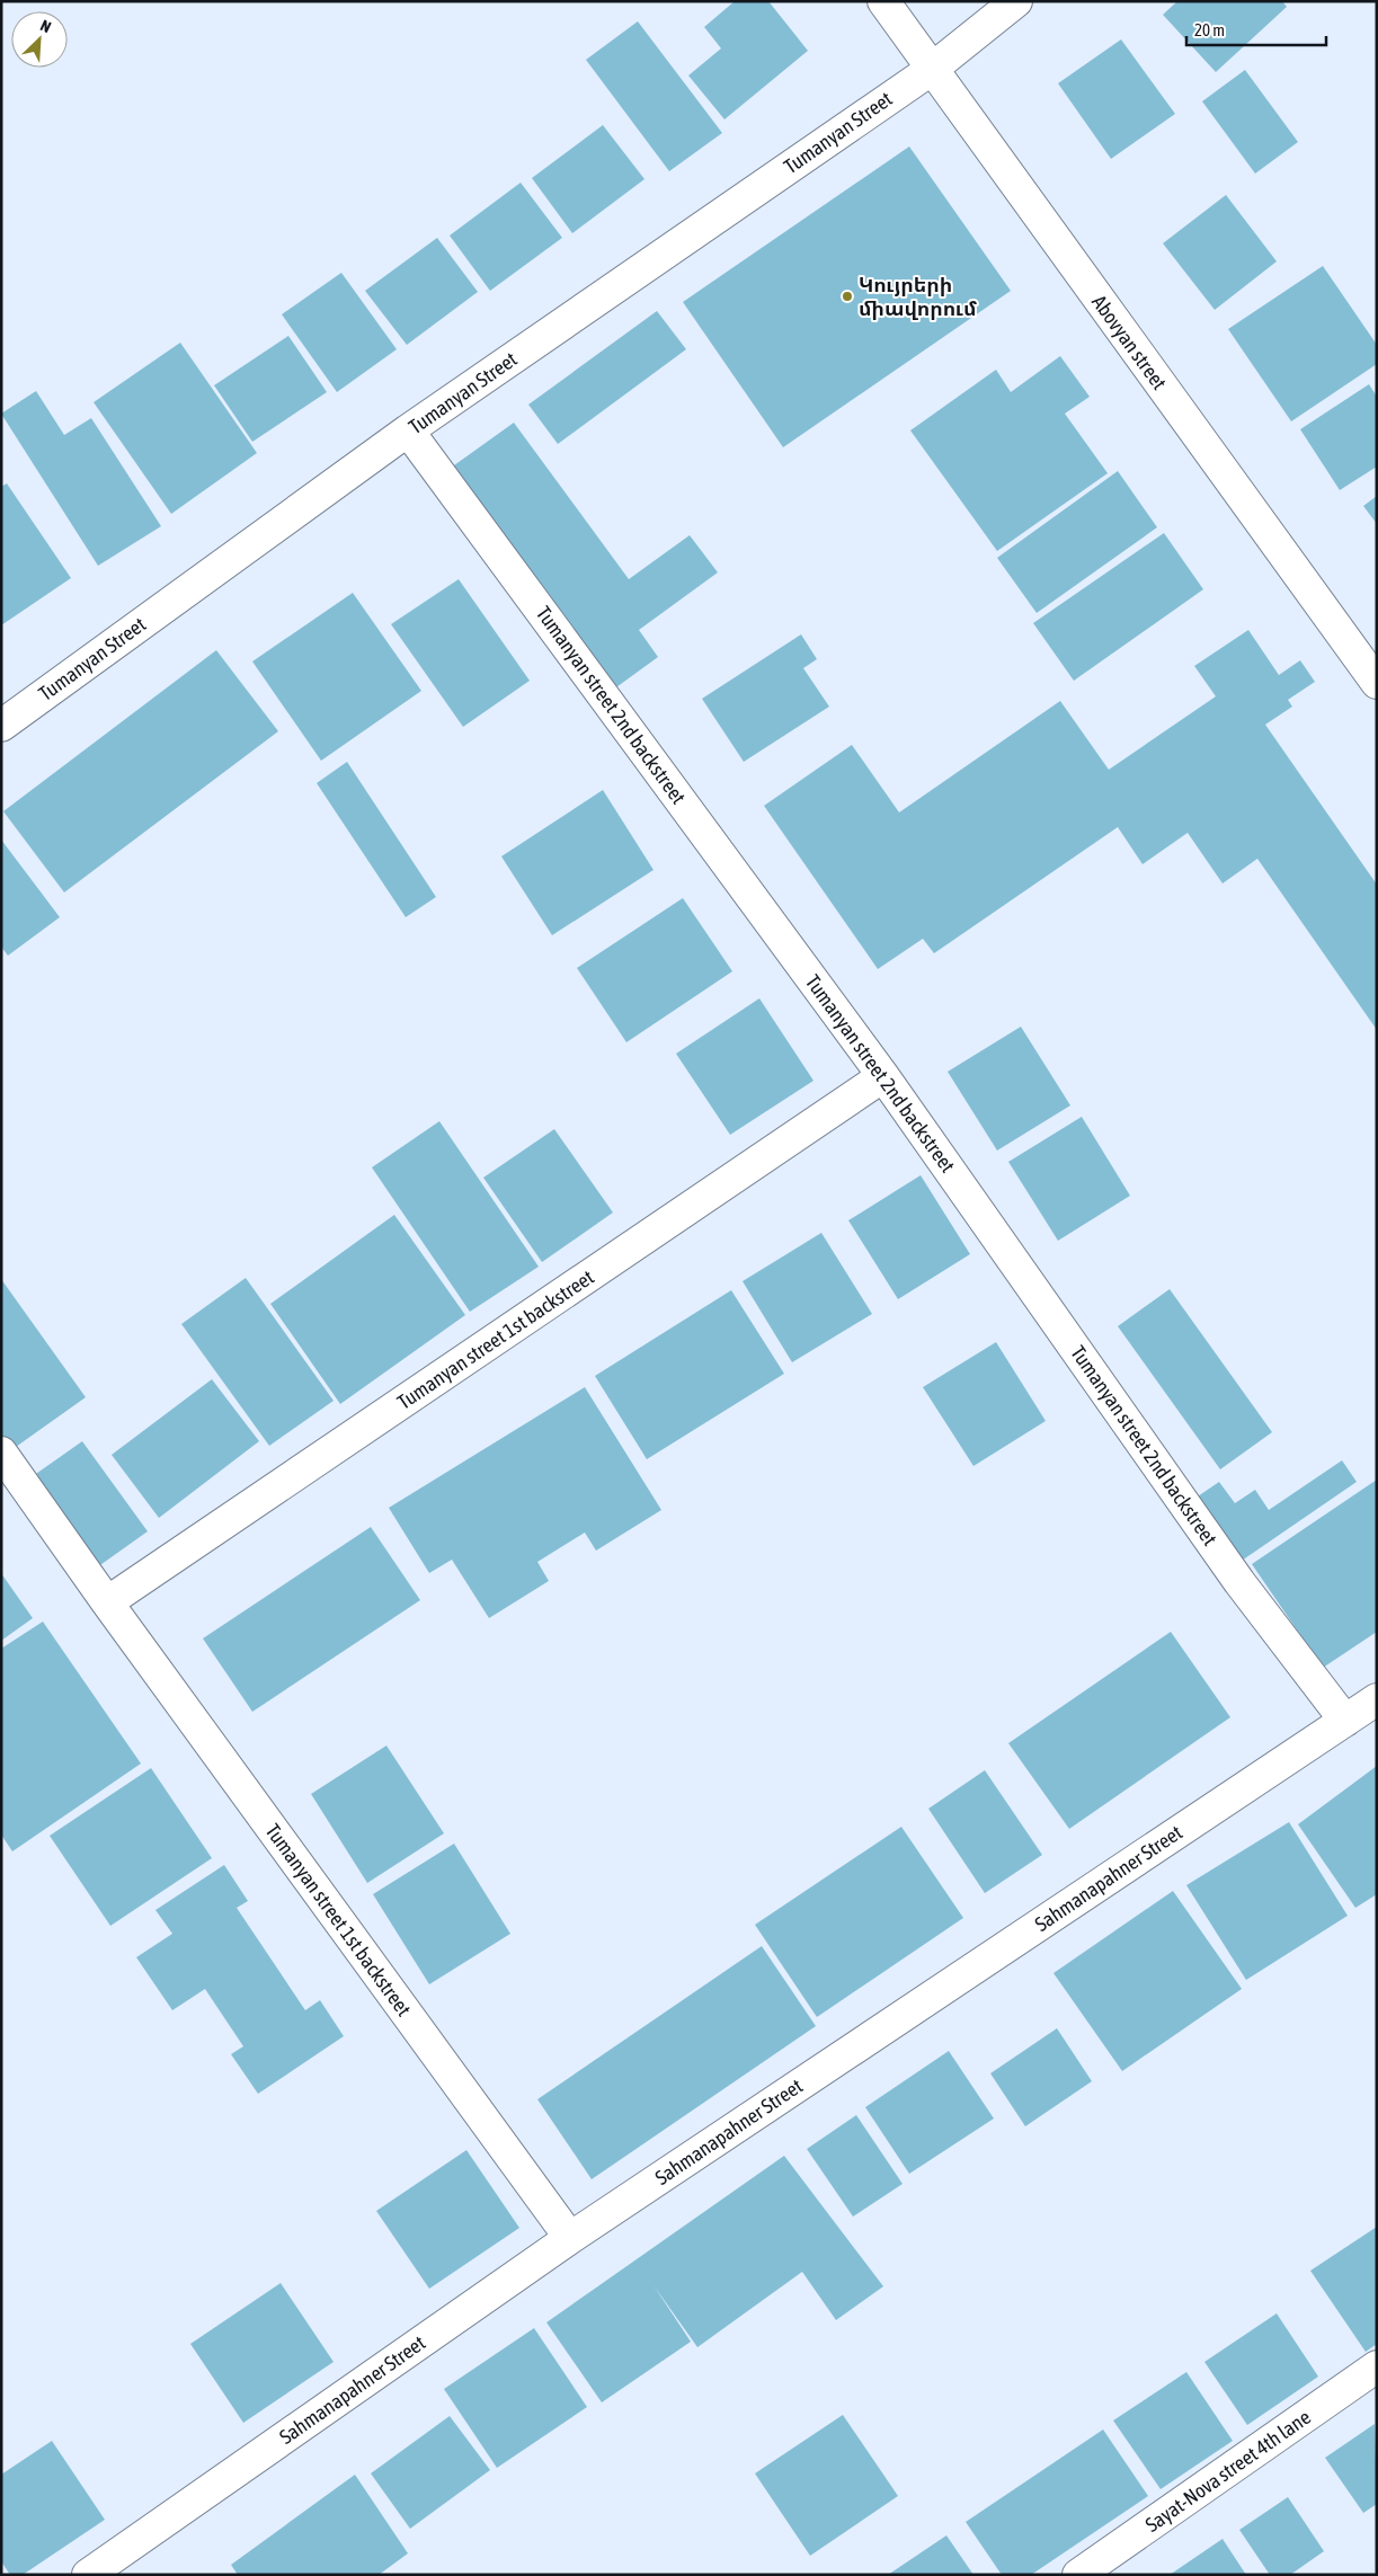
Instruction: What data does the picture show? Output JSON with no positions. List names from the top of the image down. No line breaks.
{"streets":{"street":["Tumanyan Street","Abovyan street","Tumanyan street 2nd backstreet","Tumanyan street 1st backstreet","Sahmanapahner Street","Sayat-Nova street 4th lane"]},"crossings":[["Tumanyan Street","Abovyan street"],["Tumanyan Street","Tumanyan street 2nd backstreet"],["Tumanyan street 2nd backstreet","Tumanyan street 1st backstreet"],["Tumanyan street 2nd backstreet","Sahmanapahner Street"],["Tumanyan street 1st backstreet","Sahmanapahner Street"]],"places":["Կույրերի միավորում"],"scale_bar":"20 m","north":"top right"}
